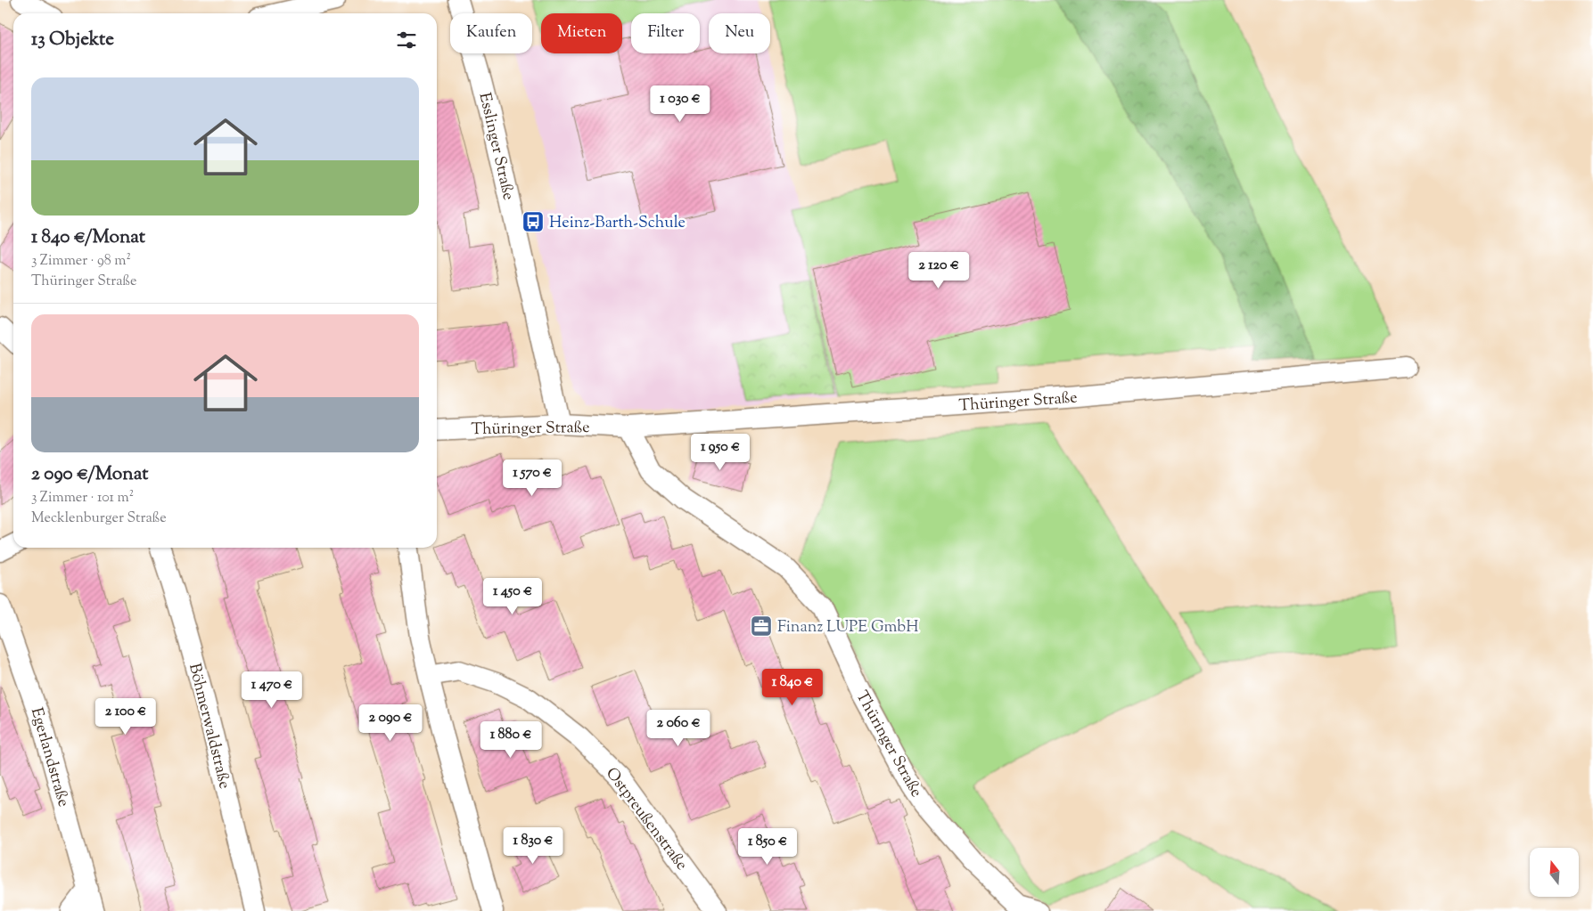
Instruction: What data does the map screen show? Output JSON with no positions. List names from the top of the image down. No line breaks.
{"streets":{"street":["Esslinger Straße","Thüringer Straße","Böhmerwaldstraße","Egerlandstraße","Ostpreußenstraße"]},"crossings":[["Esslinger Straße","Thüringer Straße"]],"places":{"bus stop":["Heinz-Barth-Schule"],"office":["Finanz LUPE GmbH"]},"north":"top","page":{"chip":["Kaufen","Mieten","Filter","Neu"],"heading":"13 Objekte","list":[{"name":"1 840 €/Monat","note":"3 Zimmer · 98 m² · Thüringer Straße"},{"name":"2 090 €/Monat","note":"3 Zimmer · 101 m² · Mecklenburger Straße"}],"price":["1 030 €","2 120 €","1 950 €","1 570 €","1 450 €","1 840 €","1 470 €","2 100 €","2 090 €","2 060 €","1 880 €","1 830 €","1 850 €"]}}
